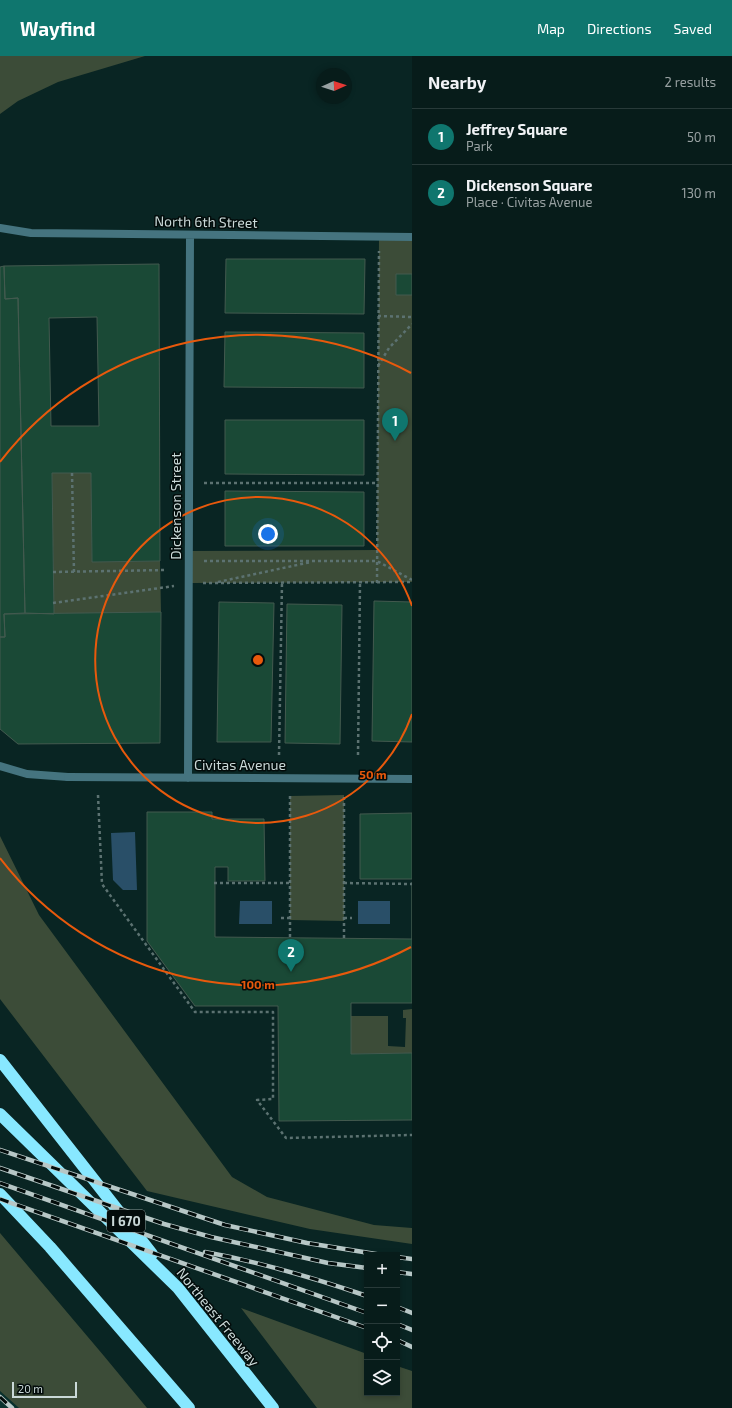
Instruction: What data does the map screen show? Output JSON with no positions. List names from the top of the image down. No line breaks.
{"streets":{"highway":["I 670","Northeast Freeway"],"street":["North 6th Street","Dickenson Street","Civitas Avenue"]},"crossings":[["North 6th Street","Dickenson Street"],["Dickenson Street","Civitas Avenue"],["I 670","Northeast Freeway"]],"scale_bar":"20 m","north":"right","page":{"header":"Wayfind","nav":["Map","Directions","Saved"],"heading":["Nearby","2 results"],"list":[{"mark":"1","name":"Jeffrey Square","note":"Park","value":"50 m"},{"mark":"2","name":"Dickenson Square","note":"Place · Civitas Avenue","value":"130 m"}],"pins":["1","2"],"map_buttons":["+","−"],"scale":"20 m"},"rings":["50 m","100 m"]}
